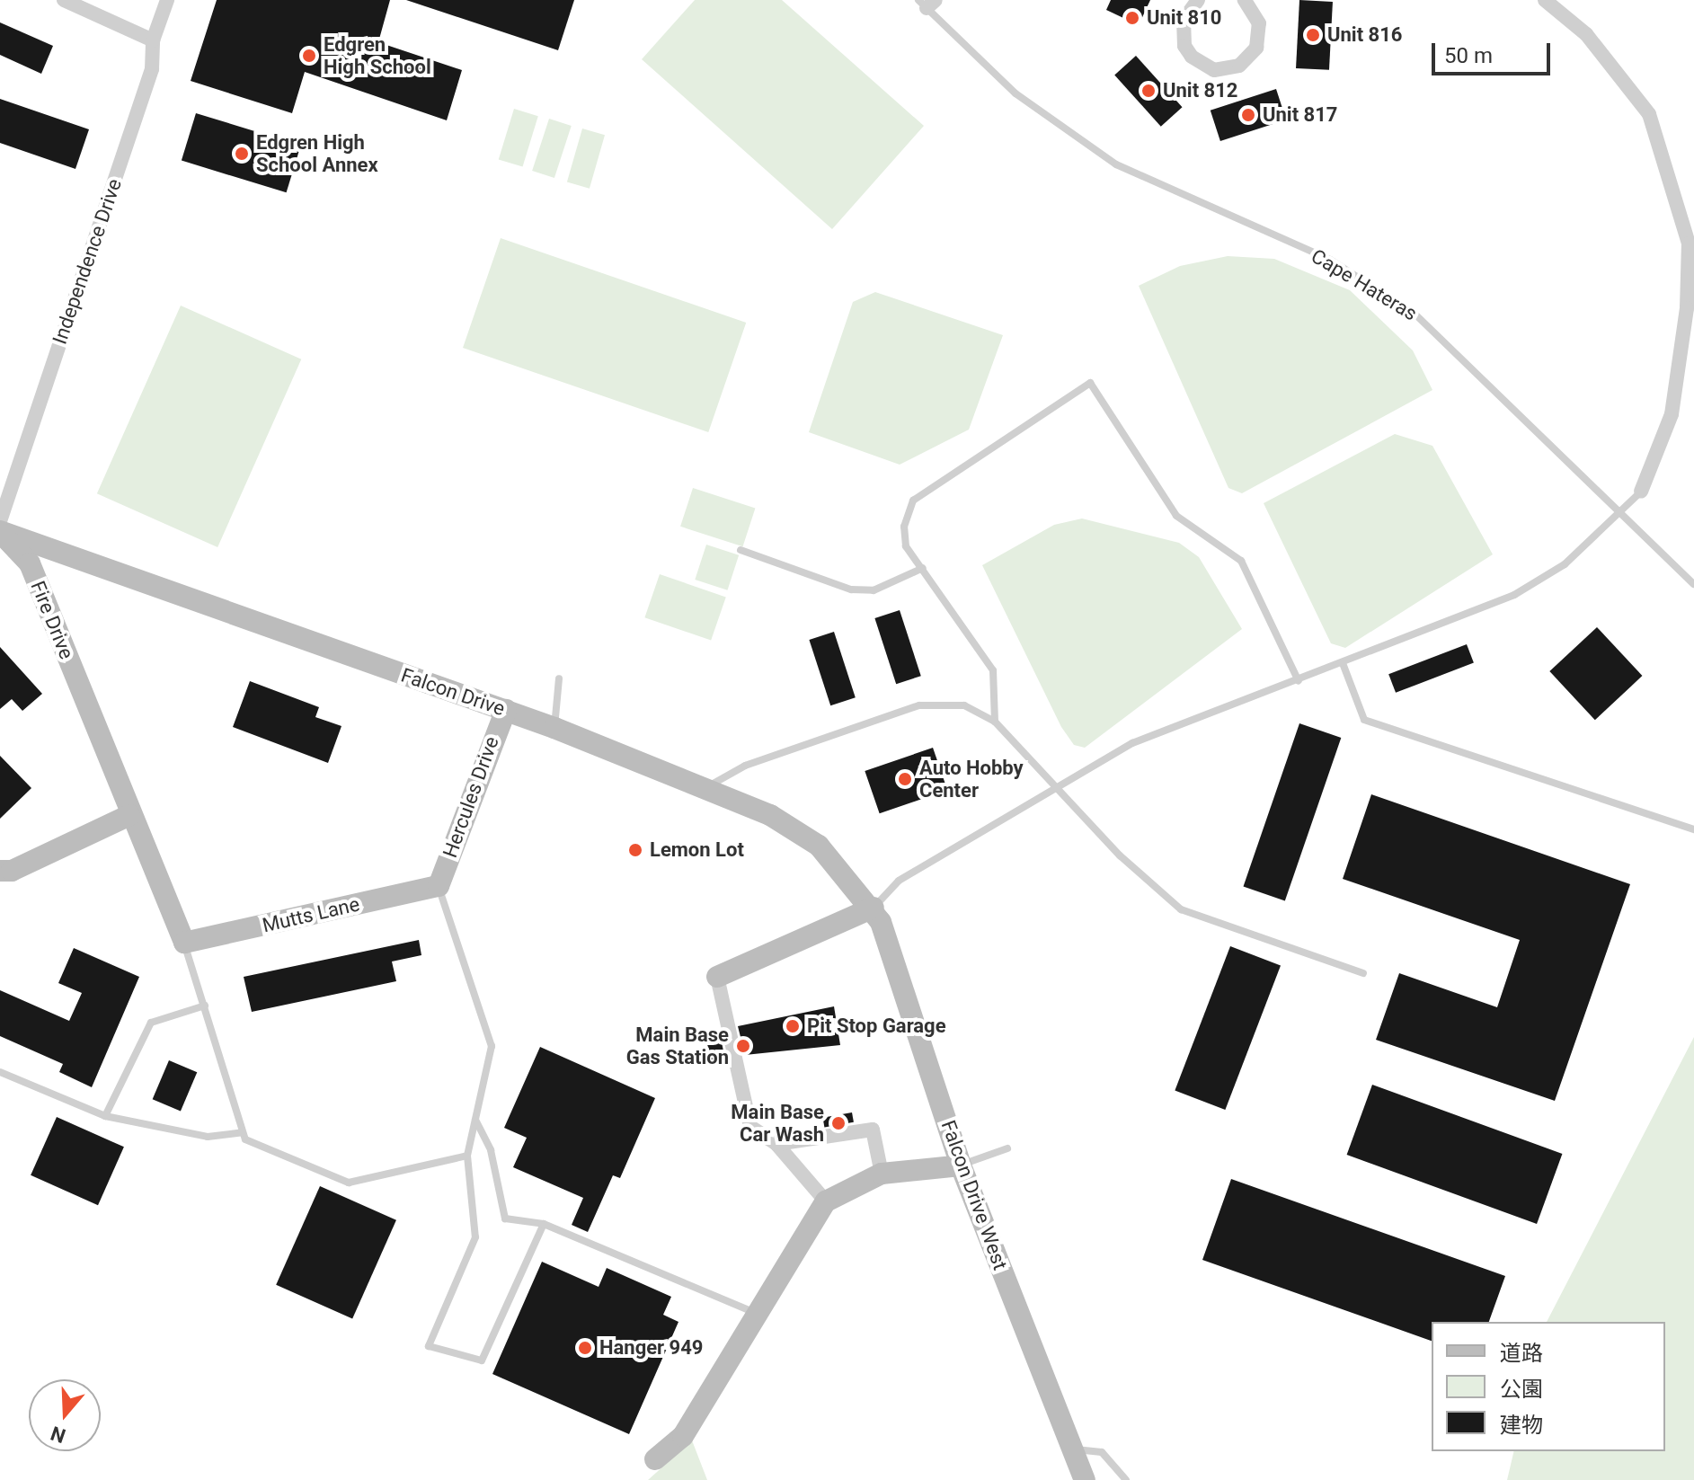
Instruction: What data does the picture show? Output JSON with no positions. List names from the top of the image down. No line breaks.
{"streets":{"street":["Independence Drive","Fire Drive","Falcon Drive","Hercules Drive","Mutts Lane","Falcon Drive West"],"lane":["Cape Hateras"]},"crossings":[["Fire Drive","Falcon Drive"],["Fire Drive","Mutts Lane"],["Falcon Drive","Hercules Drive"],["Falcon Drive","Falcon Drive West"],["Hercules Drive","Mutts Lane"]],"places":["Unit 810","Unit 816","Edgren High School","Unit 812","Unit 817","Edgren High School Annex","Auto Hobby Center","Lemon Lot","Pit Stop Garage","Main Base Gas Station","Main Base Car Wash","Hanger 949"],"legend":["道路","公園","建物"],"scale_bar":"50 m","north":"bottom"}
